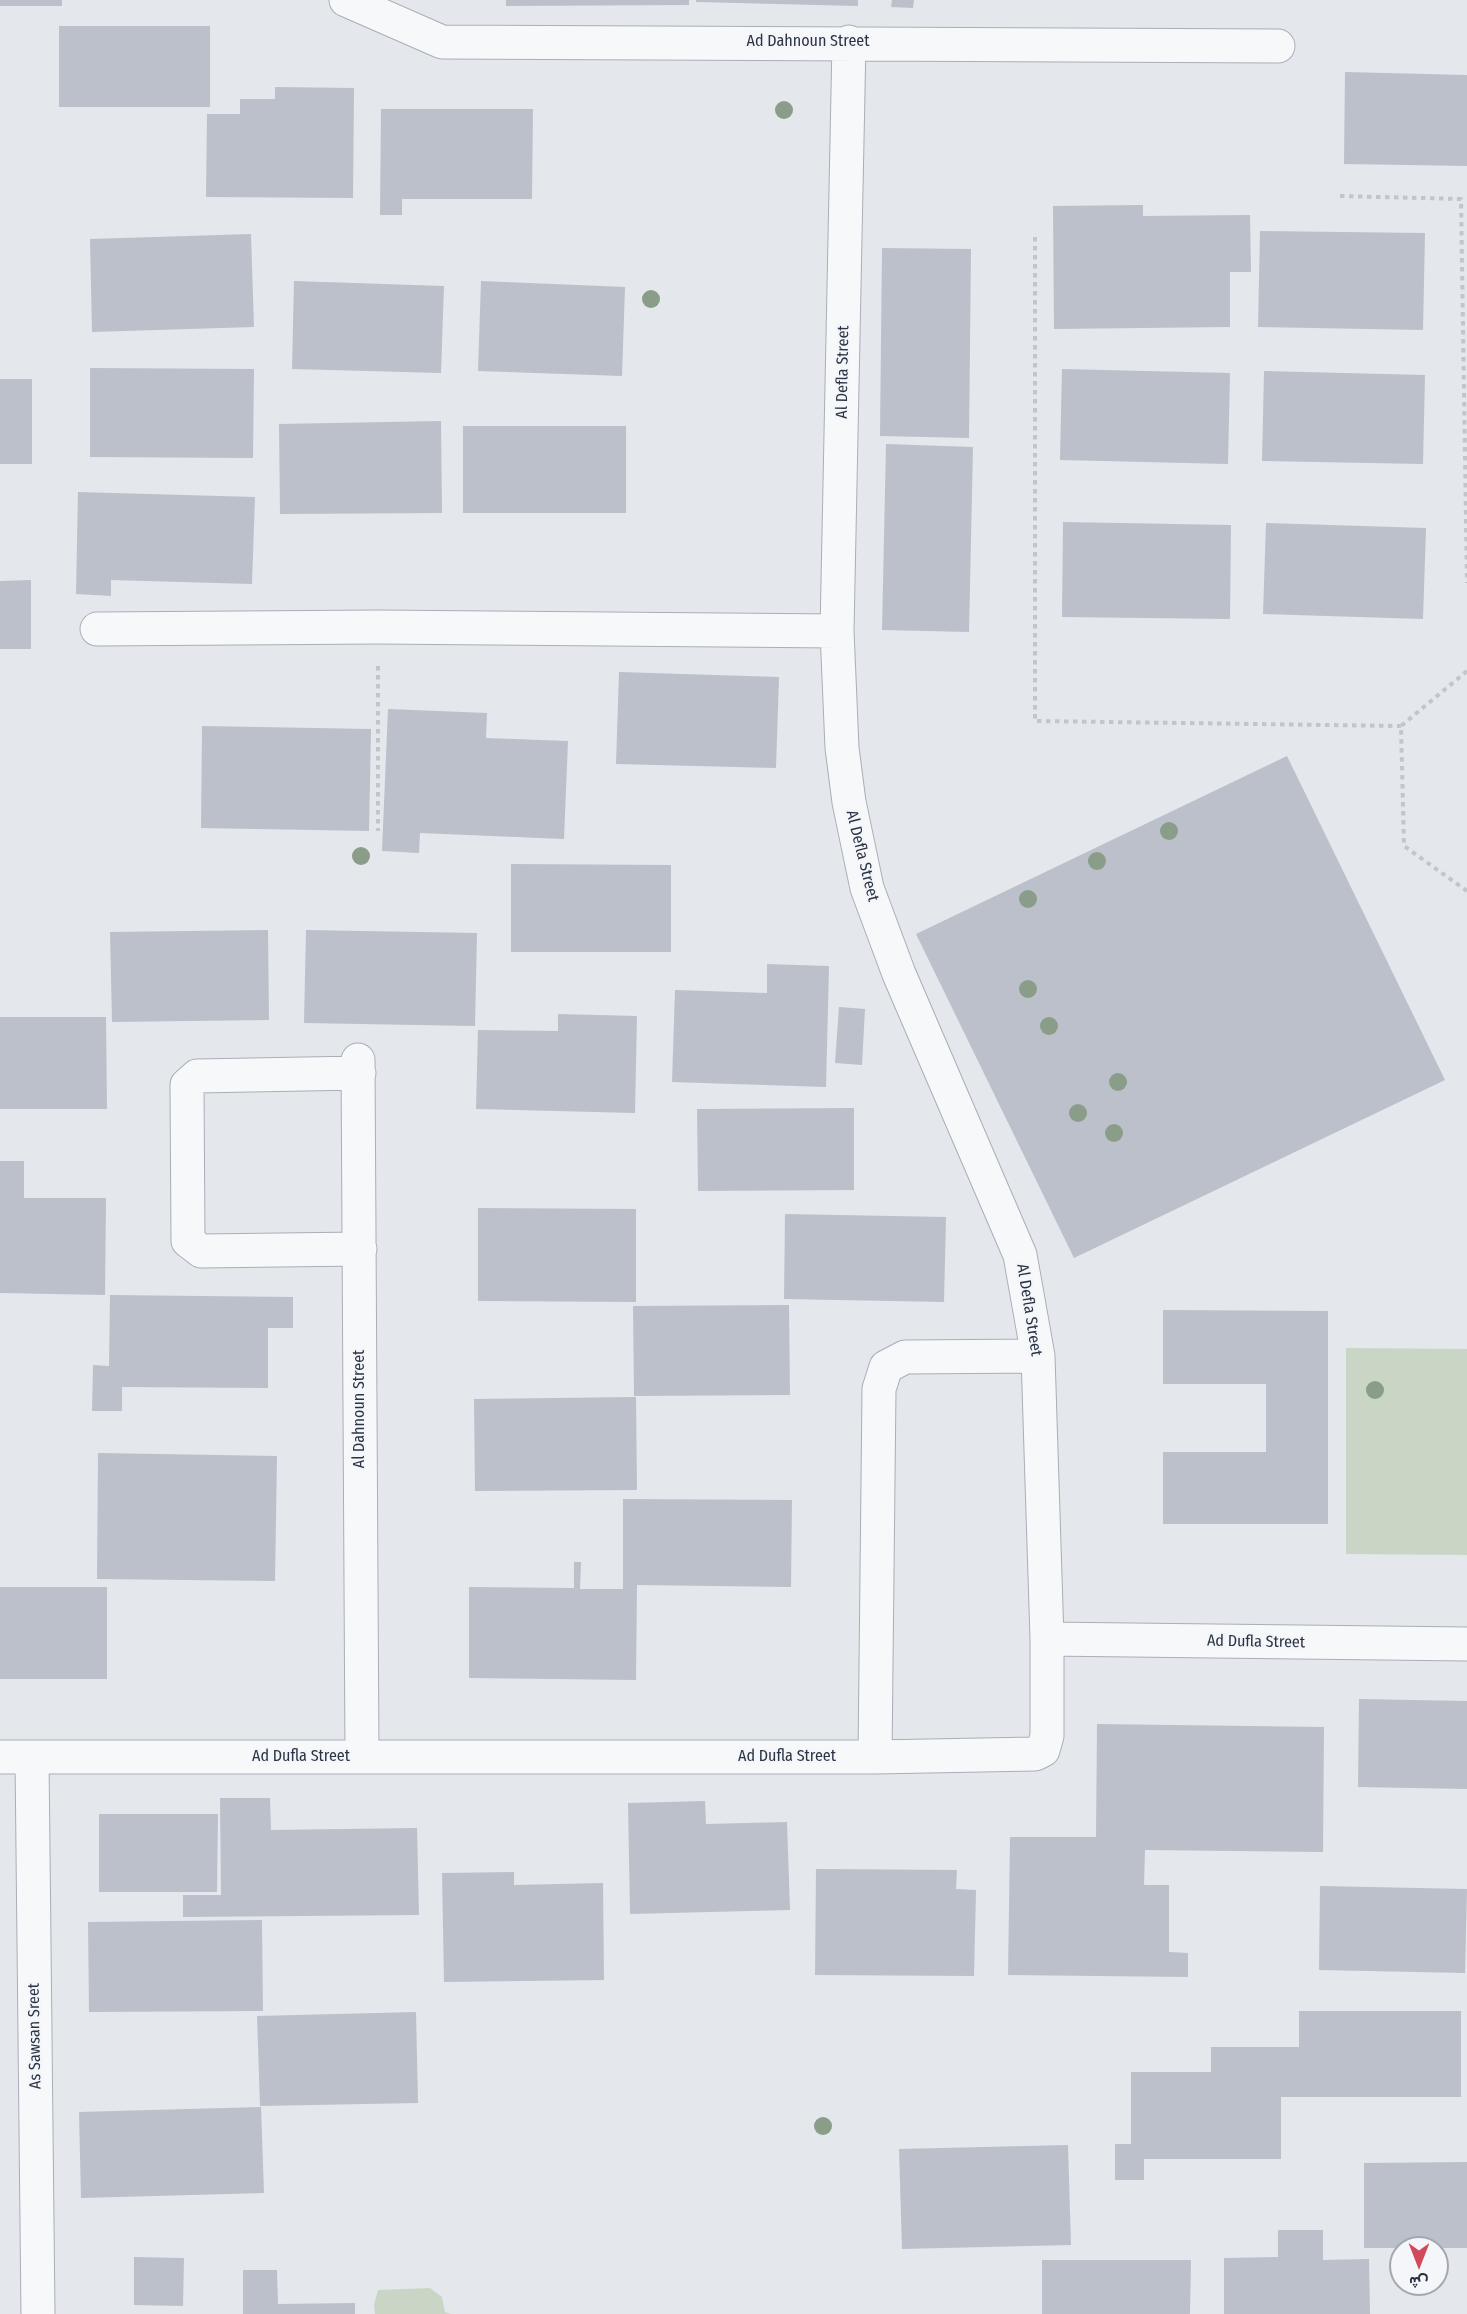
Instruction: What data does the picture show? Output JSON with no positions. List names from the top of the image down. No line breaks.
{"streets":{"street":["Ad Dahnoun Street","Al Defla Street","Al Dahnoun Street","Ad Dufla Street","As Sawsan Sreet"]},"crossings":[["Ad Dahnoun Street","Al Defla Street"],["Al Defla Street","Ad Dufla Street"],["Al Dahnoun Street","Ad Dufla Street"],["Ad Dufla Street","As Sawsan Sreet"]],"north":"bottom"}
